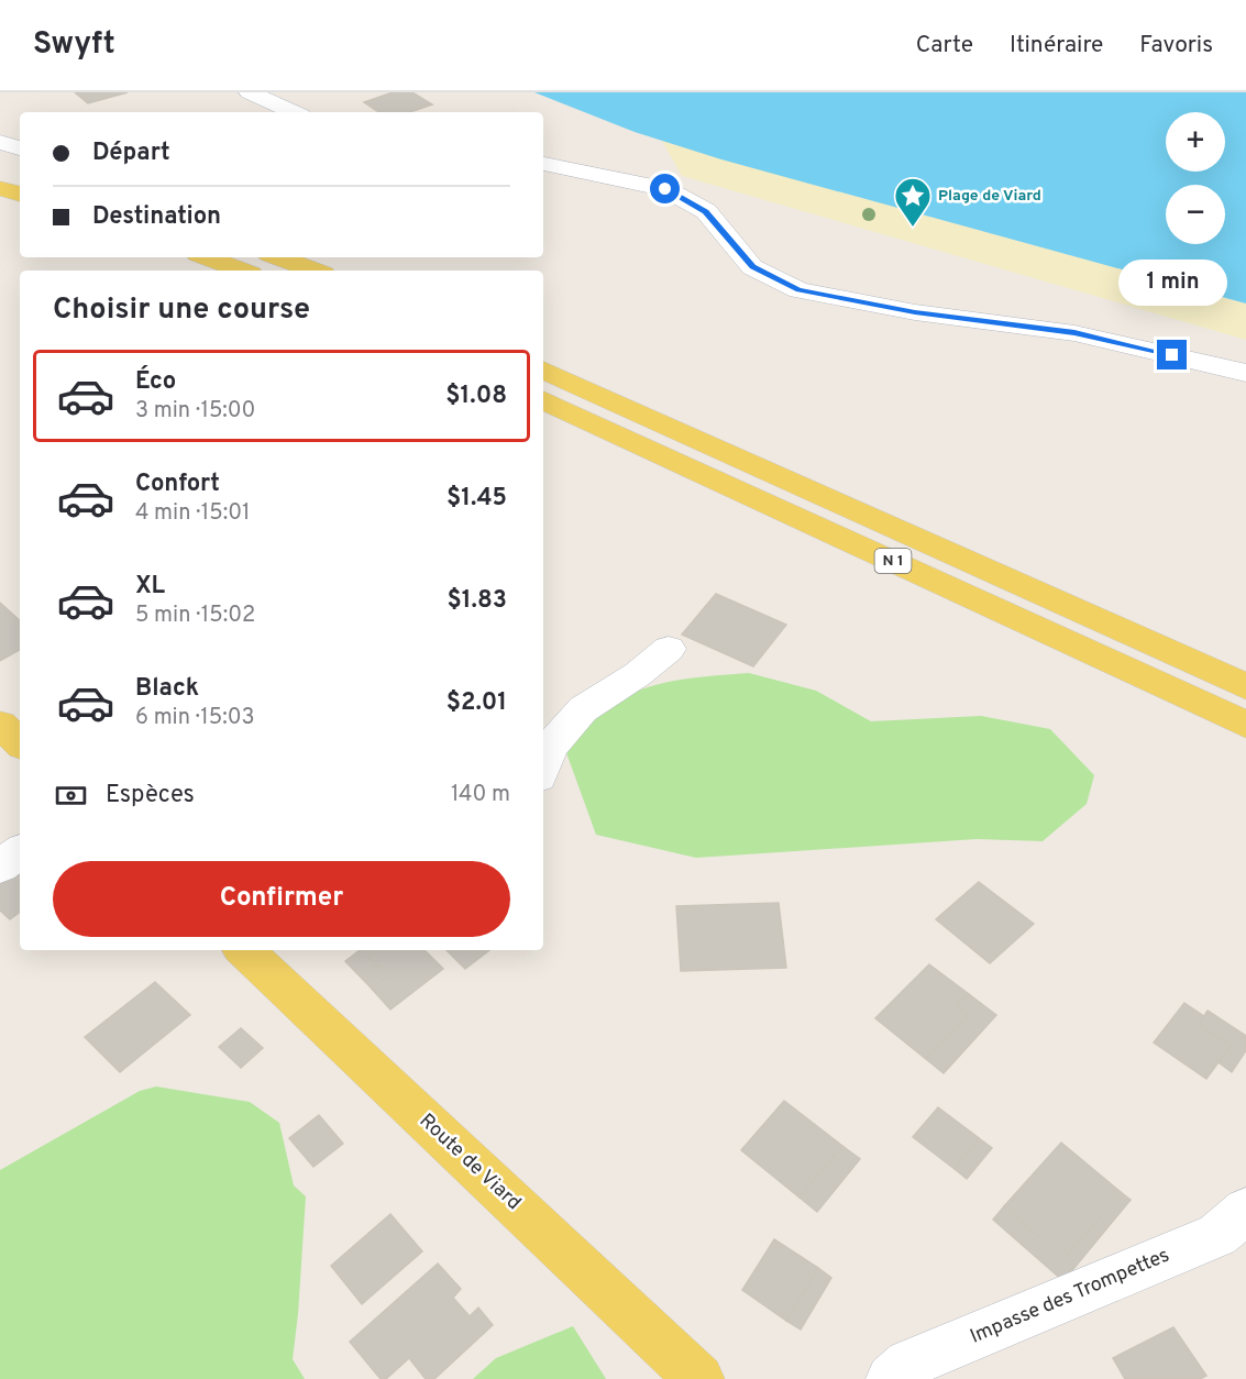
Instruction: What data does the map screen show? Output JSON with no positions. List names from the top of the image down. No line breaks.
{"streets":{"main road":["N 1","Route de Viard"],"street":["Impasse des Trompettes"]},"places":{"place":["Plage de Viard"]},"page":{"header":"Swyft","nav":["Carte","Itinéraire","Favoris"],"map_buttons":["+","−"],"banner":["Départ","Destination"],"bubble":"1 min","heading":"Choisir une course","list":[{"name":"Éco","note":"3 min · 15:00","value":"$1.08"},{"name":"Confort","note":"4 min · 15:01","value":"$1.45"},{"name":"XL","note":"5 min · 15:02","value":"$1.83"},{"name":"Black","note":"6 min · 15:03","value":"$2.01"}],"pay":["Espèces","140 m"],"buttons":"Confirmer"}}
